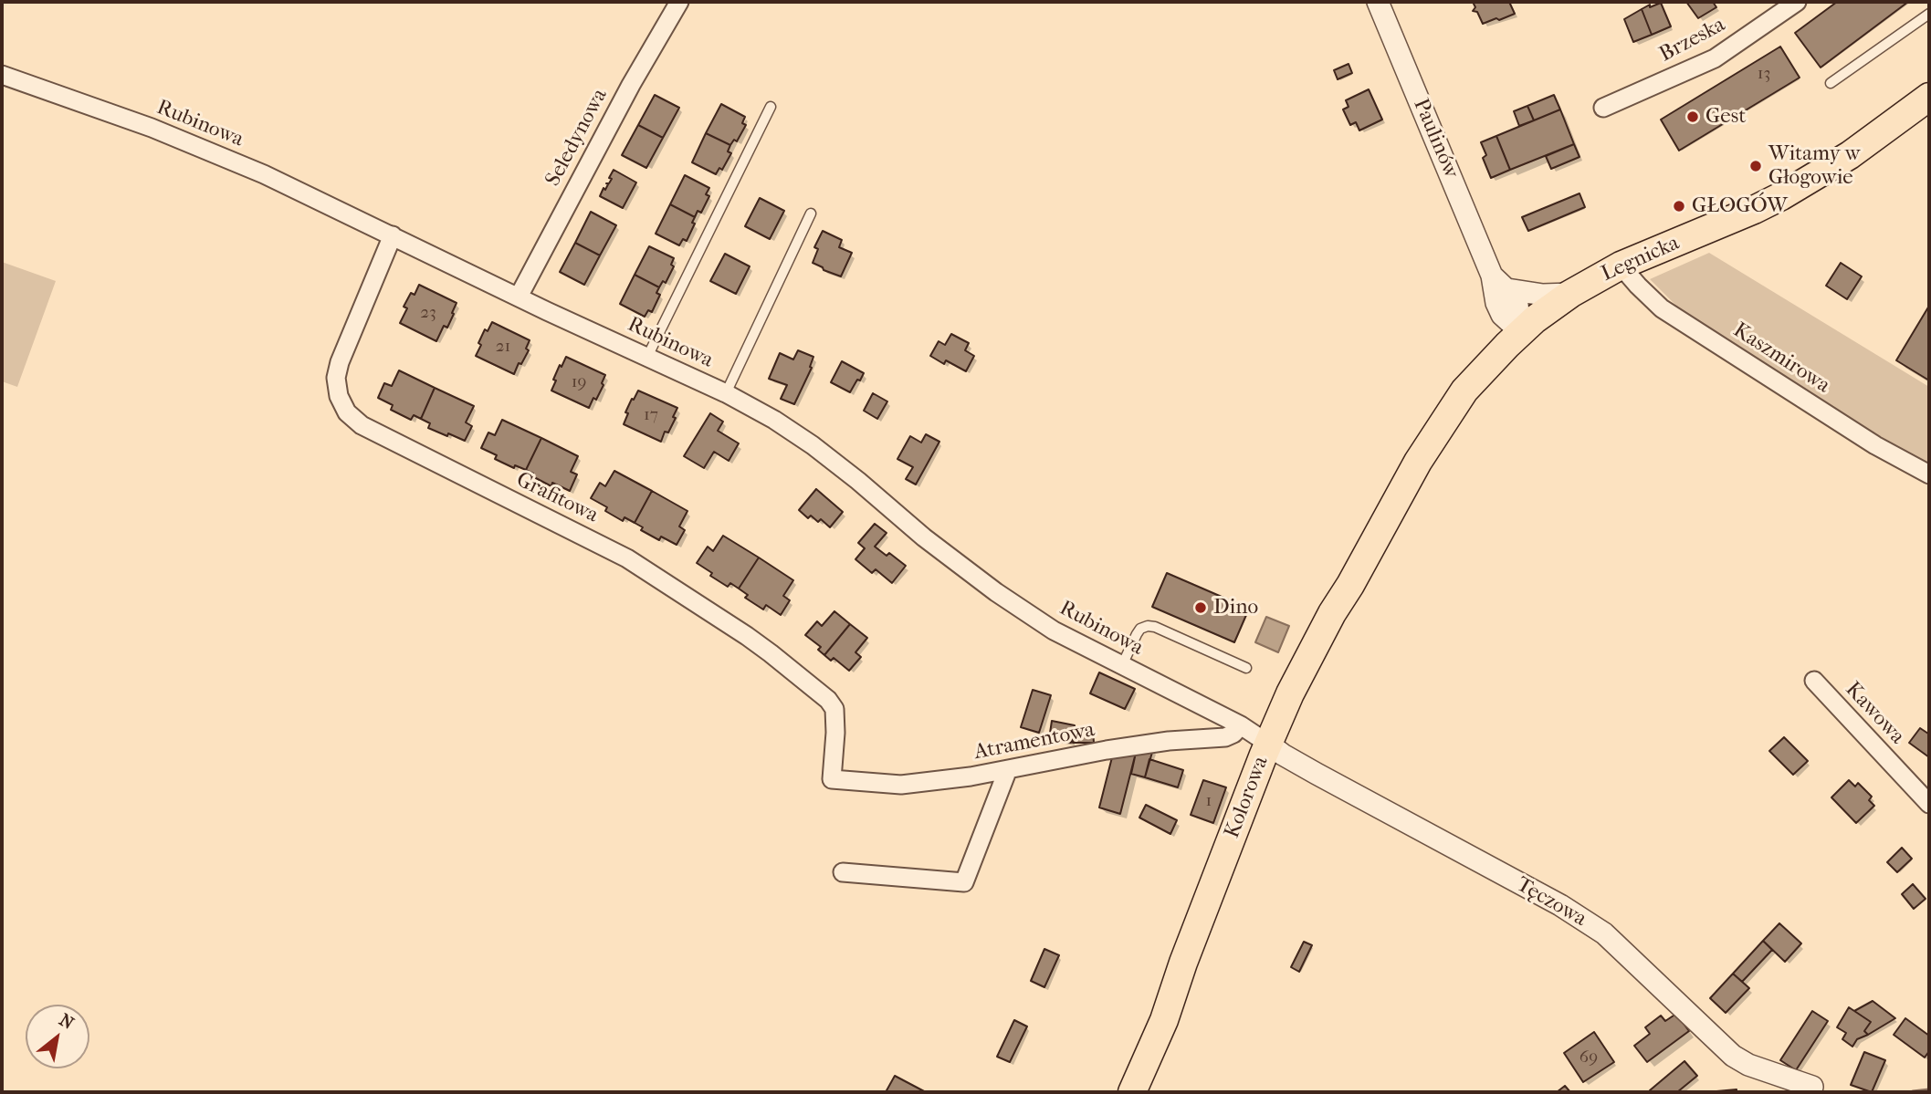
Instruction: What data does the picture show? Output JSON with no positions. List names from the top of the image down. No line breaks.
{"streets":{"main road":["Legnicka","Kolorowa"],"street":["Brzeska","Rubinowa","Seledynowa","Paulinów","Kaszmirowa","Grafitowa","Kawowa","Atramentowa","Tęczowa"]},"crossings":[["Rubinowa","Seledynowa"],["Rubinowa","Grafitowa"],["Rubinowa","Atramentowa"],["Rubinowa","Kolorowa"],["Rubinowa","Tęczowa"],["Paulinów","Legnicka"],["Paulinów","Kolorowa"],["Legnicka","Kaszmirowa"],["Legnicka","Kolorowa"],["Grafitowa","Atramentowa"],["Kolorowa","Tęczowa"]],"places":["Gest","Witamy w Głogowie","GŁOGÓW","Dino"],"house_numbers":["13","23","21","19","17","1","69"],"north":"top right"}
